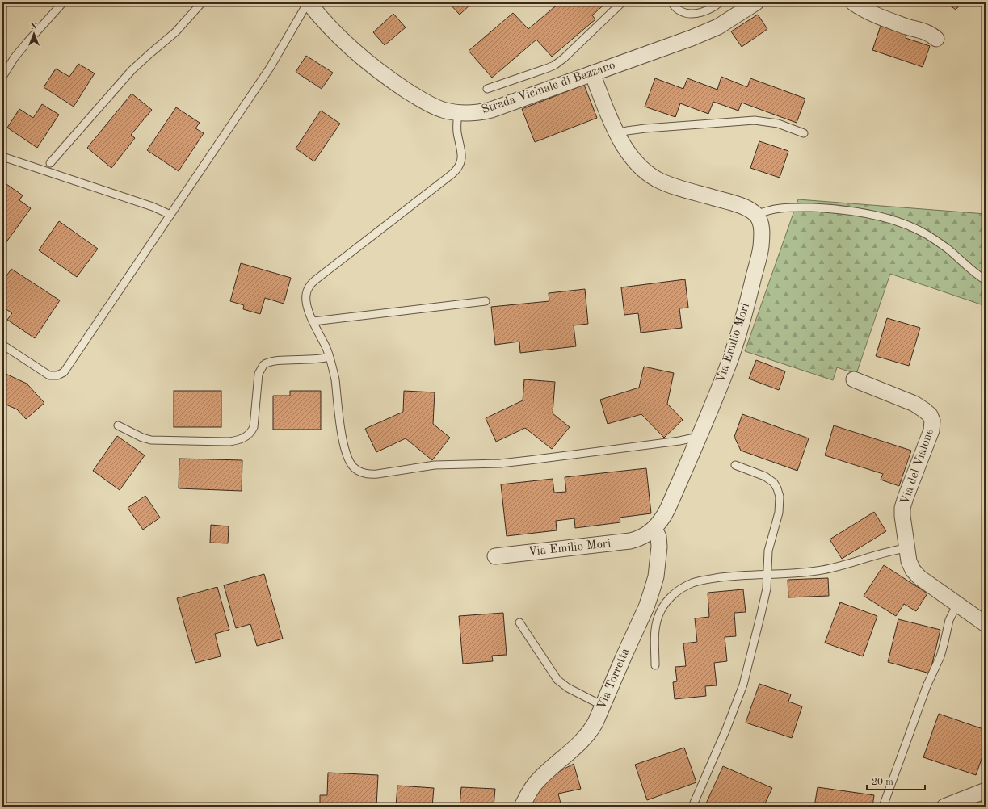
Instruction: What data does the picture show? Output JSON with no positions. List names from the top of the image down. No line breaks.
{"streets":{"street":["Strada Vicinale di Bazzano","Via Emilio Mori","Via del Vialone","Via Torretta"]},"crossings":[["Via Emilio Mori","Via Torretta"]],"scale_bar":"20 m","north":"top"}
